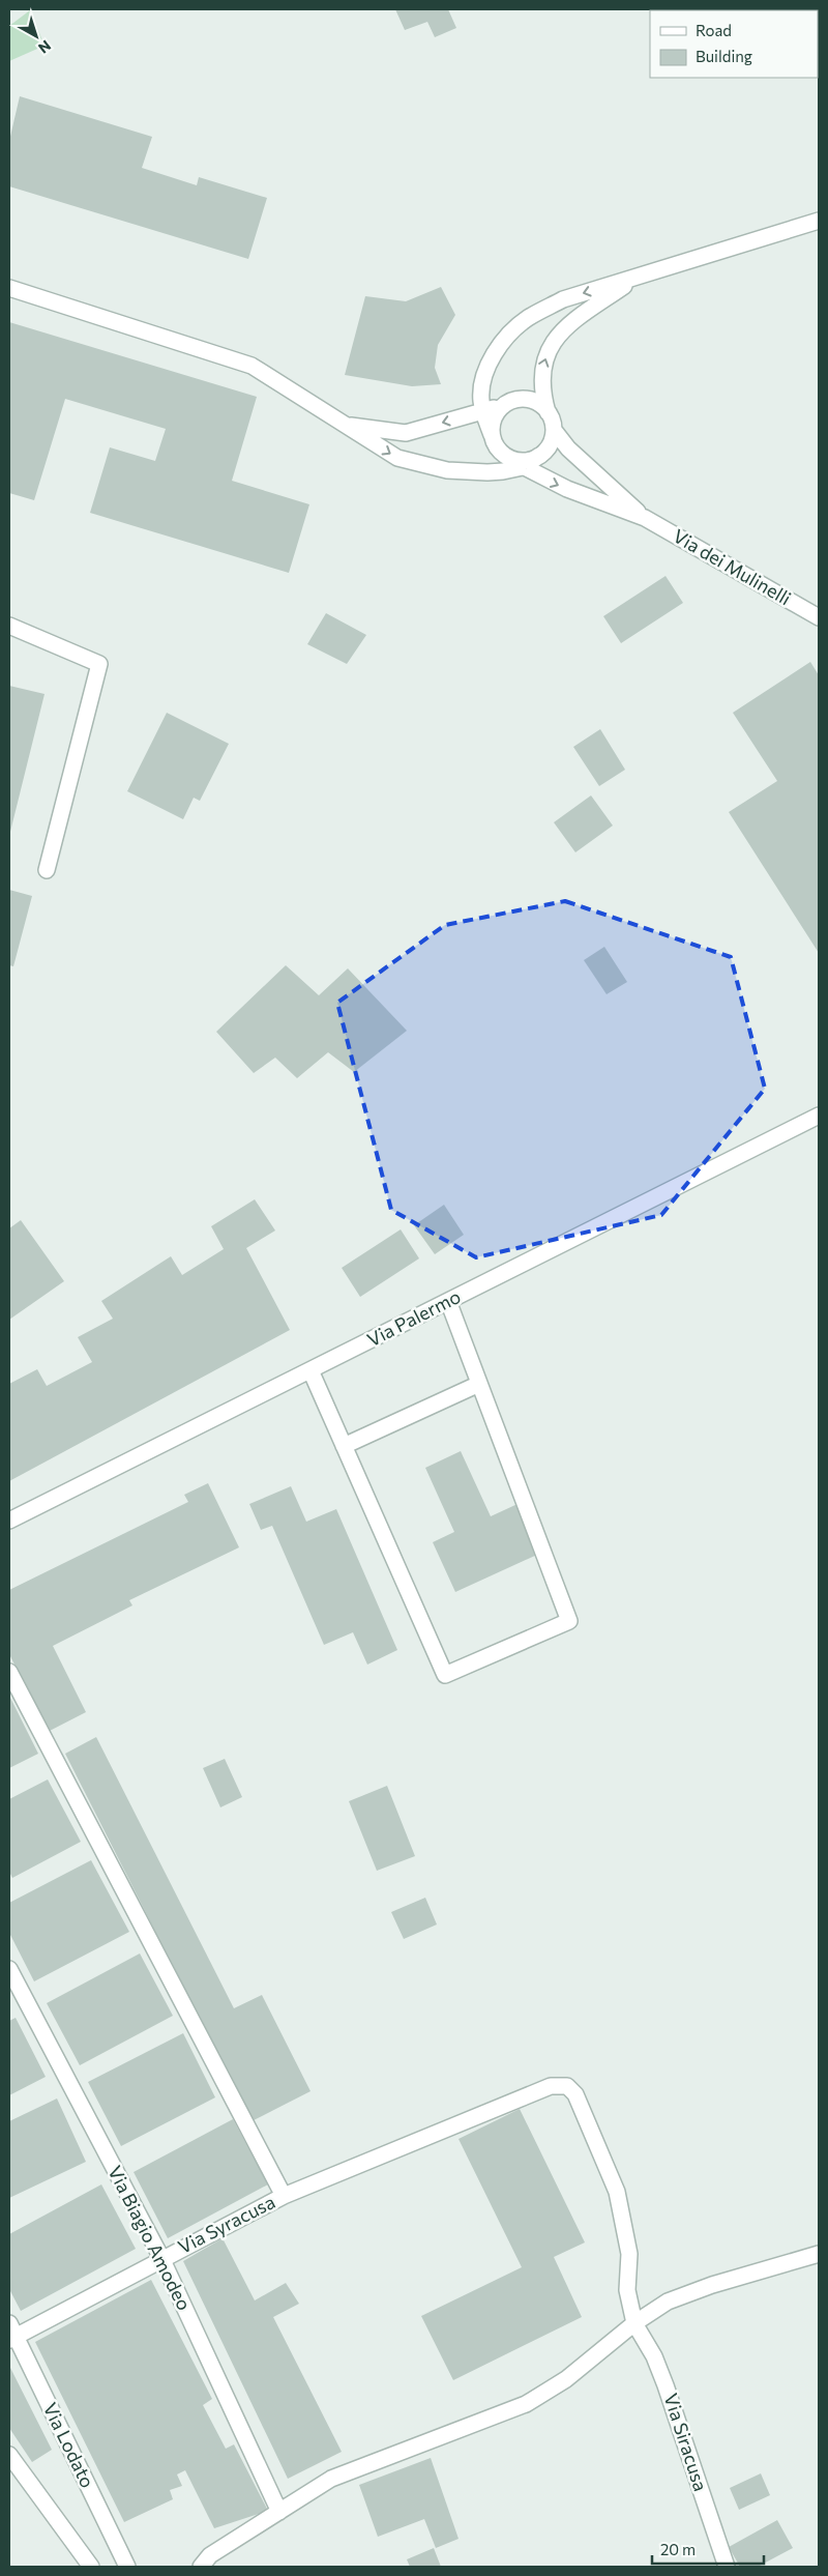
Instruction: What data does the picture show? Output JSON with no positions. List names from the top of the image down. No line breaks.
{"streets":{"street":["Via dei Mulinelli","Via Palermo","Via Syracusa","Via Biagio Amodeo","Via Siracusa","Via Lodato"]},"crossings":[["Via Syracusa","Via Biagio Amodeo"],["Via Syracusa","Via Siracusa"],["Via Syracusa","Via Lodato"]],"legend":["Road","Building"],"scale_bar":"20 m","north":"bottom right"}
